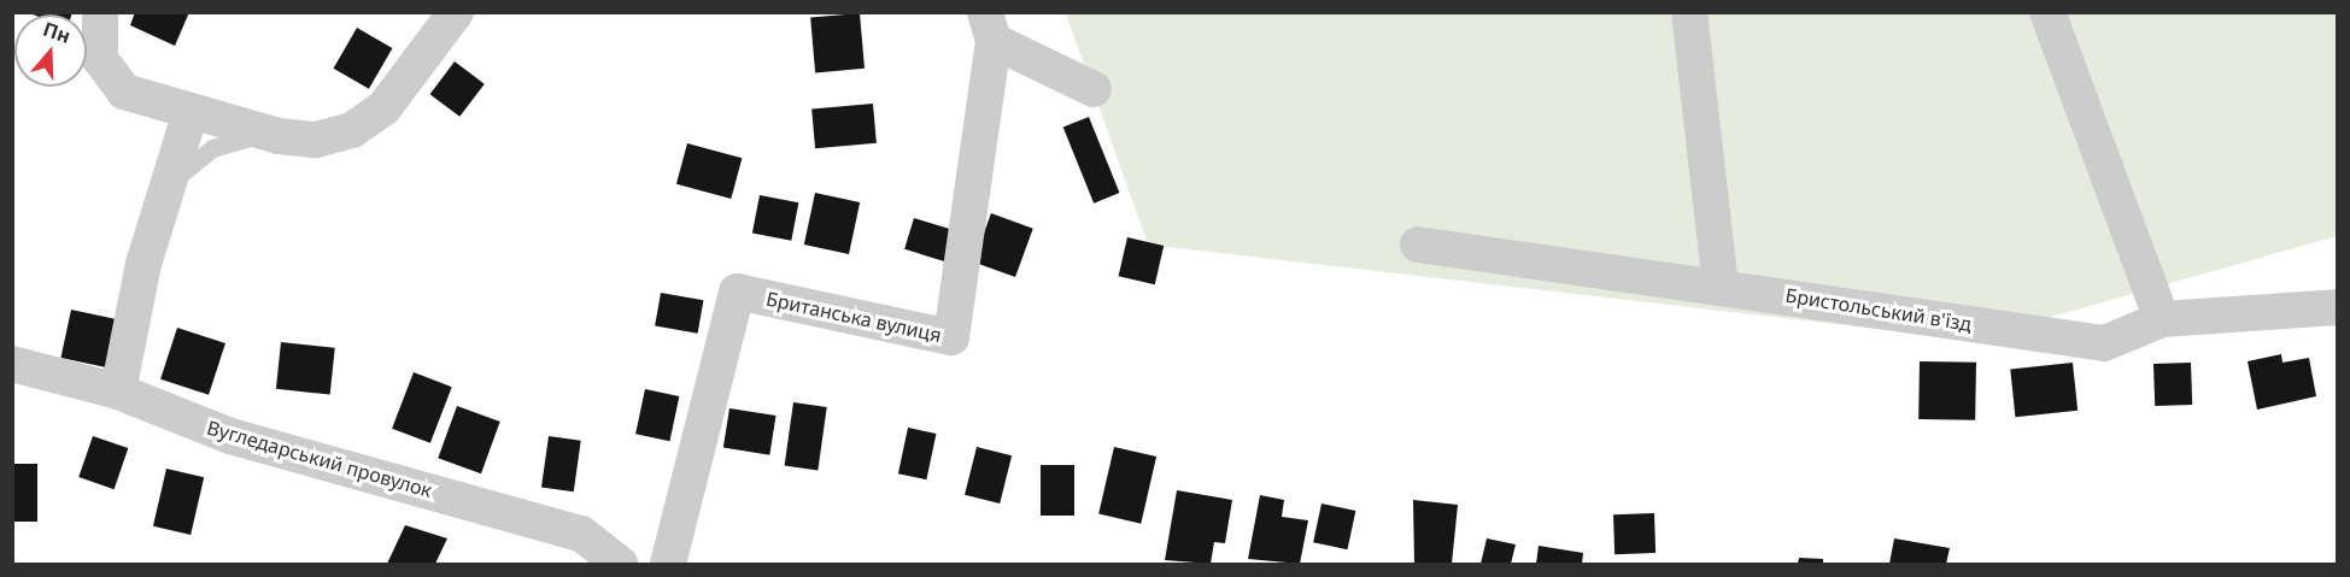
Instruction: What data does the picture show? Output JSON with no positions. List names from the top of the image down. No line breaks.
{"streets":{"street":["Бристольський в'їзд","Британська вулиця","Вугледарський провулок"]},"north":"top"}
